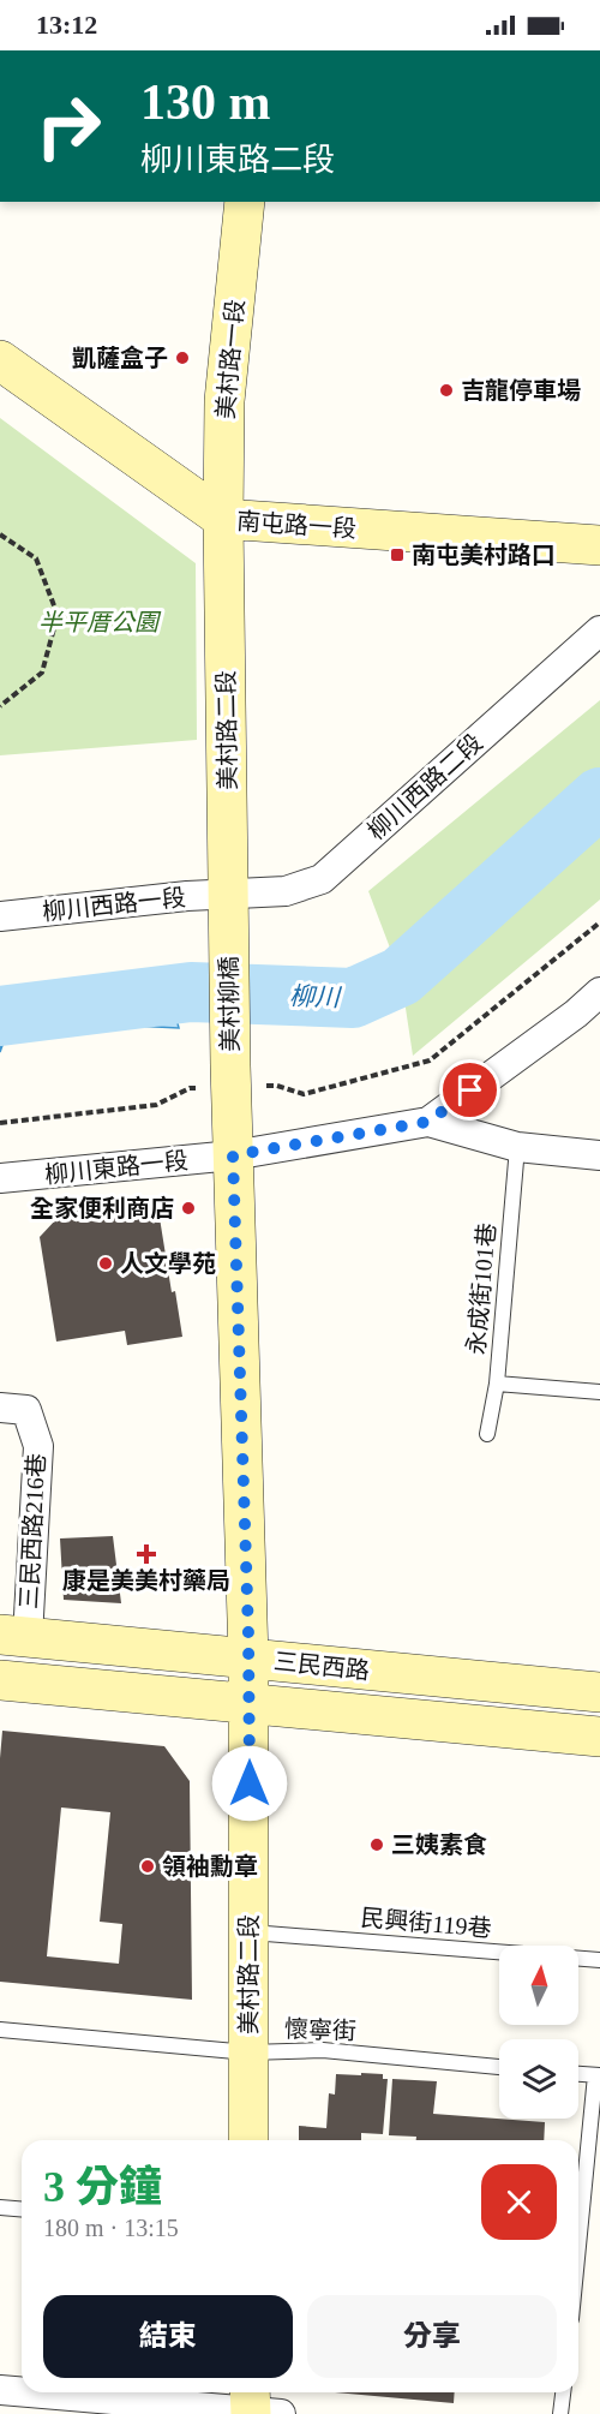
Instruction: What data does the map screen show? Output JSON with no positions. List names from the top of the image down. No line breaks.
{"streets":{"street":["美村路一段","南屯路一段","美村路二段","柳川西路二段","柳川西路一段","美村柳橋","柳川東路一段","三民西路216巷","三民西路"],"lane":["永成街101巷","民興街119巷","懷寧街"]},"crossings":[["美村路一段","南屯路一段"],["美村路一段","美村路二段"],["南屯路一段","美村路二段"],["美村路二段","柳川西路二段"],["美村路二段","柳川西路一段"],["美村路二段","美村柳橋"],["美村路二段","柳川東路一段"],["美村路二段","三民西路"],["美村路二段","民興街119巷"],["美村路二段","懷寧街"],["柳川西路二段","柳川西路一段"],["三民西路216巷","三民西路"]],"water":["柳川"],"parks":["半平厝公園"],"places":{"other":["凱薩盒子","吉龍停車場","全家便利商店","人文學苑","三姨素食","領袖勳章"],"transit":["南屯美村路口"],"health":["康是美美村藥局"]},"north":"top","page":{"status":"13:12","turn":["130 m","柳川東路二段"],"heading":["3 分鐘","180 m · 13:15"],"buttons":["結束","分享"]}}
